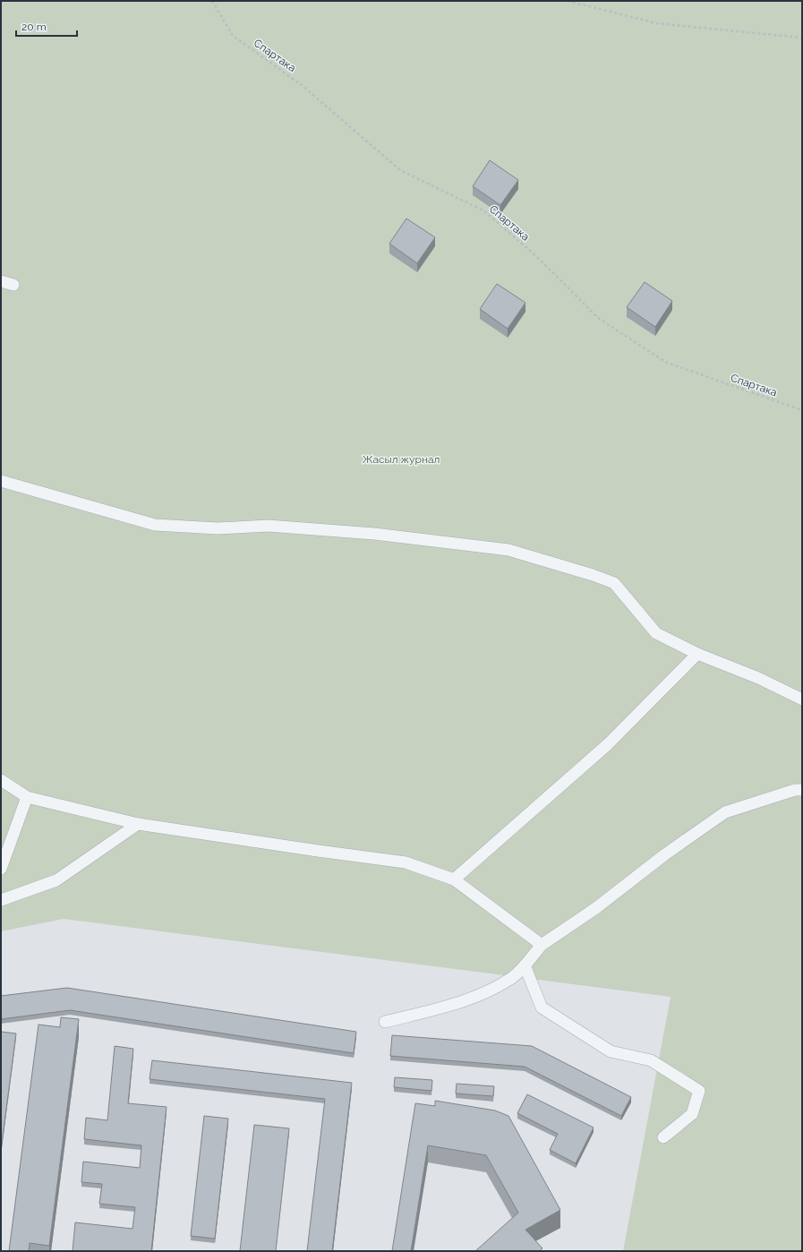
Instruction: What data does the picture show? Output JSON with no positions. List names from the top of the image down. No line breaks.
{"streets":{"path":["Спартака"]},"parks":["Жасыл журнал"],"scale_bar":"20 m"}
